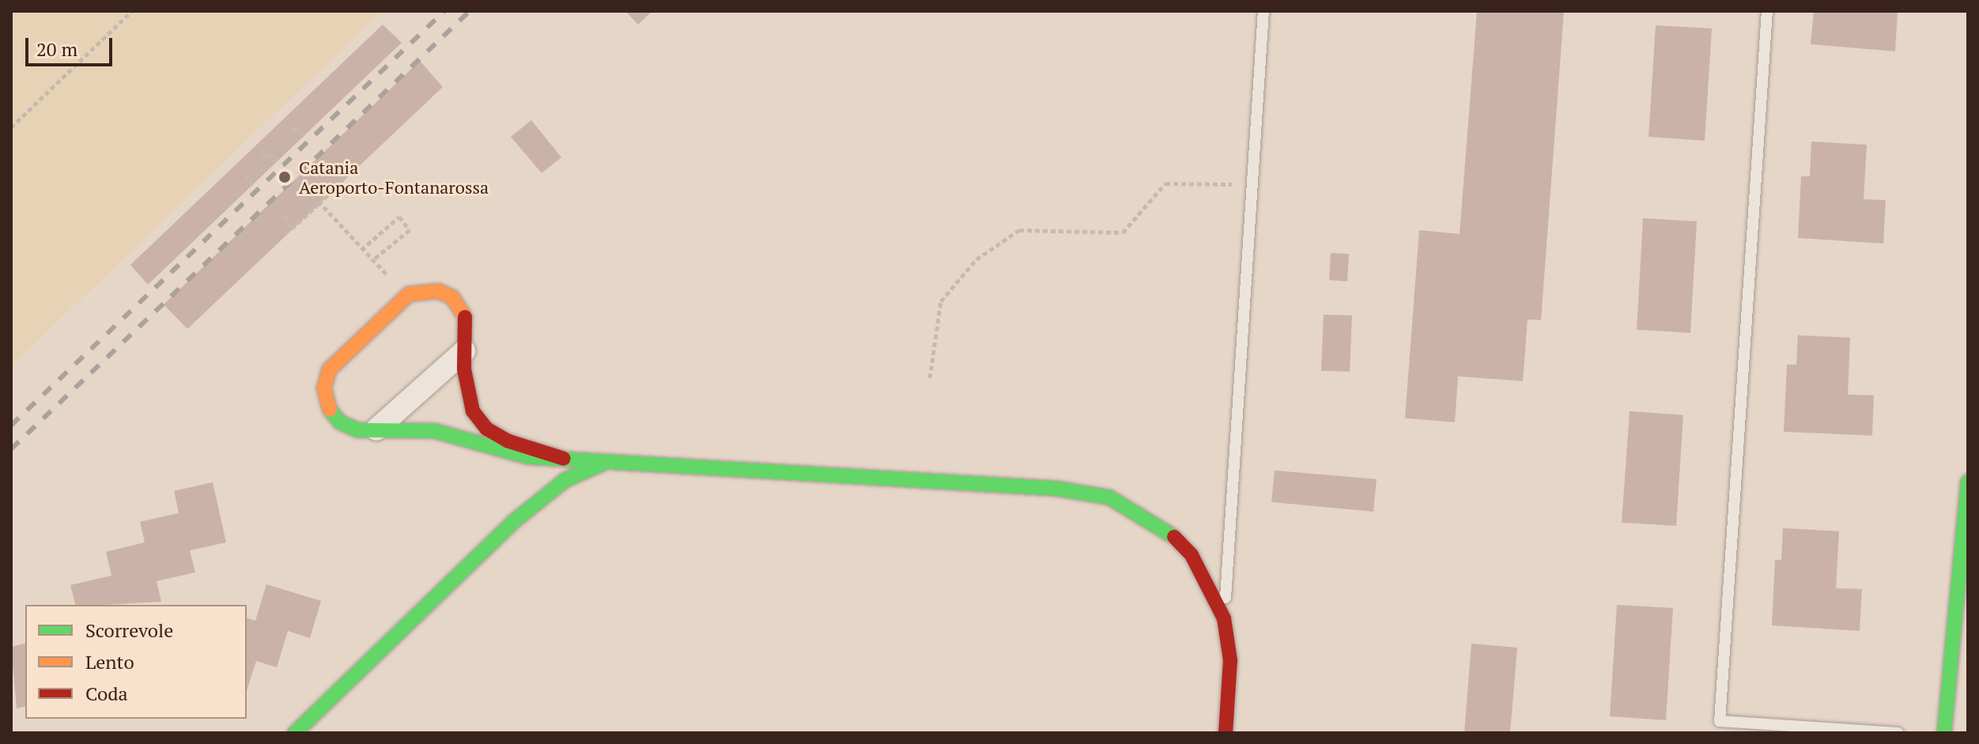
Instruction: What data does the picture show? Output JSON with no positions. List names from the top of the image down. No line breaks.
{"places":["Catania Aeroporto-Fontanarossa"],"legend":["Scorrevole","Lento","Coda"],"scale_bar":"20 m"}
